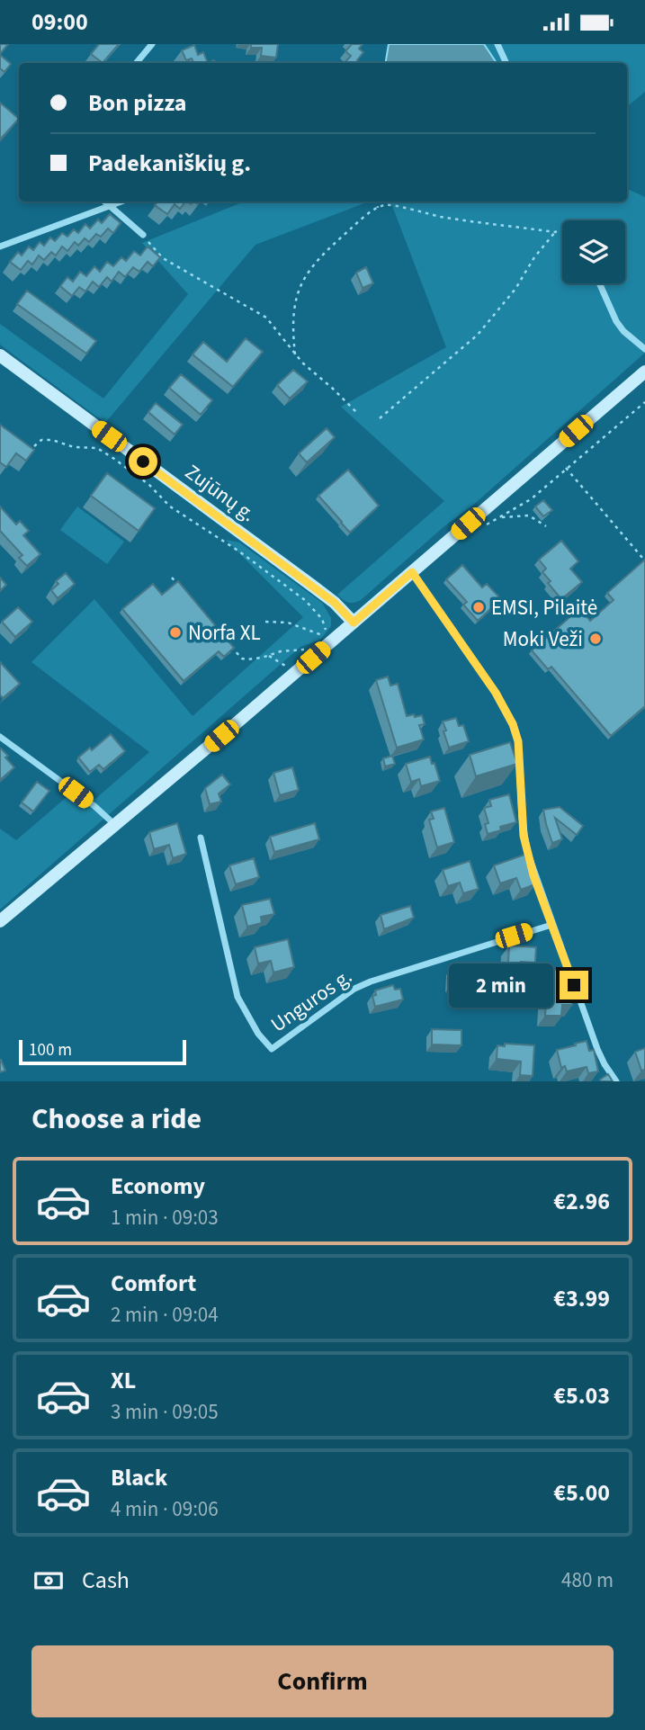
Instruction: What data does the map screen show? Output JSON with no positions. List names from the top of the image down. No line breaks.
{"streets":{"main road":["Zujūnų g."],"street":["Unguros g."]},"places":["EMSI, Pilaitė","Norfa XL","Moki Veži"],"scale_bar":"100 m","page":{"status":"09:00","banner":["Bon pizza","Padekaniškių g."],"bubble":"2 min","scale":"100 m","heading":"Choose a ride","list":[{"name":"Economy","note":"1 min · 09:03","value":"€2.96"},{"name":"Comfort","note":"2 min · 09:04","value":"€3.99"},{"name":"XL","note":"3 min · 09:05","value":"€5.03"},{"name":"Black","note":"4 min · 09:06","value":"€5.00"}],"pay":["Cash","480 m"],"buttons":"Confirm"}}
